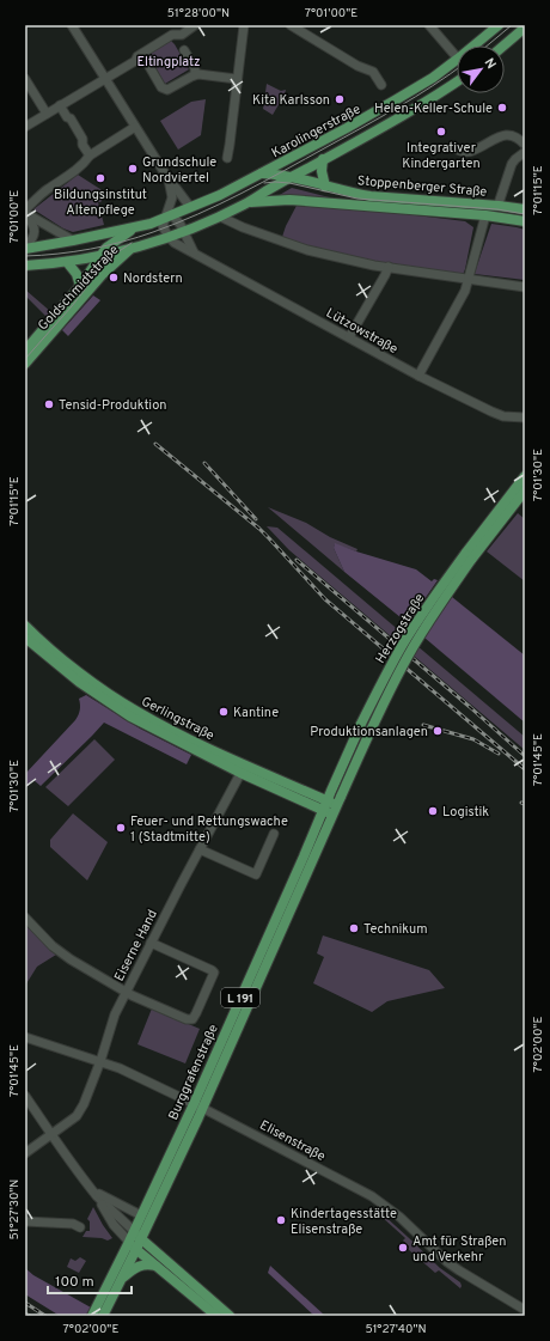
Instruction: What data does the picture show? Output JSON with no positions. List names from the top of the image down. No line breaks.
{"streets":{"main road":["Karolingerstraße","Stoppenberger Straße","Goldschmidtstraße","Herzogstraße","Gerlingstraße","L 191","Burggrafenstraße"],"street":["Lützowstraße","Eiserne Hand","Elisenstraße"]},"crossings":[["Karolingerstraße","Stoppenberger Straße"],["Stoppenberger Straße","Goldschmidtstraße"],["Stoppenberger Straße","Lützowstraße"],["Herzogstraße","Gerlingstraße"],["Herzogstraße","Burggrafenstraße"],["Gerlingstraße","Eiserne Hand"],["Gerlingstraße","Burggrafenstraße"],["Eiserne Hand","Elisenstraße"],["Burggrafenstraße","Elisenstraße"]],"parks":["Eltingplatz"],"places":["Kita Karlsson","Helen-Keller-Schule","Integrativer Kindergarten","Grundschule Nordviertel","Bildungsinstitut Altenpflege","Nordstern","Tensid-Produktion","Kantine","Produktionsanlagen","Logistik","Feuer- und Rettungswache 1 (Stadtmitte)","Technikum","Kindertagesstätte Elisenstraße","Amt für Straßen und Verkehr"],"scale_bar":"100 m","north":"top right","coordinates":["51°28'00\"N","7°01'00\"E","7°01'15\"E","7°01'30\"E","7°01'45\"E","7°02'00\"E","51°27'30\"N","51°27'40\"N"]}
